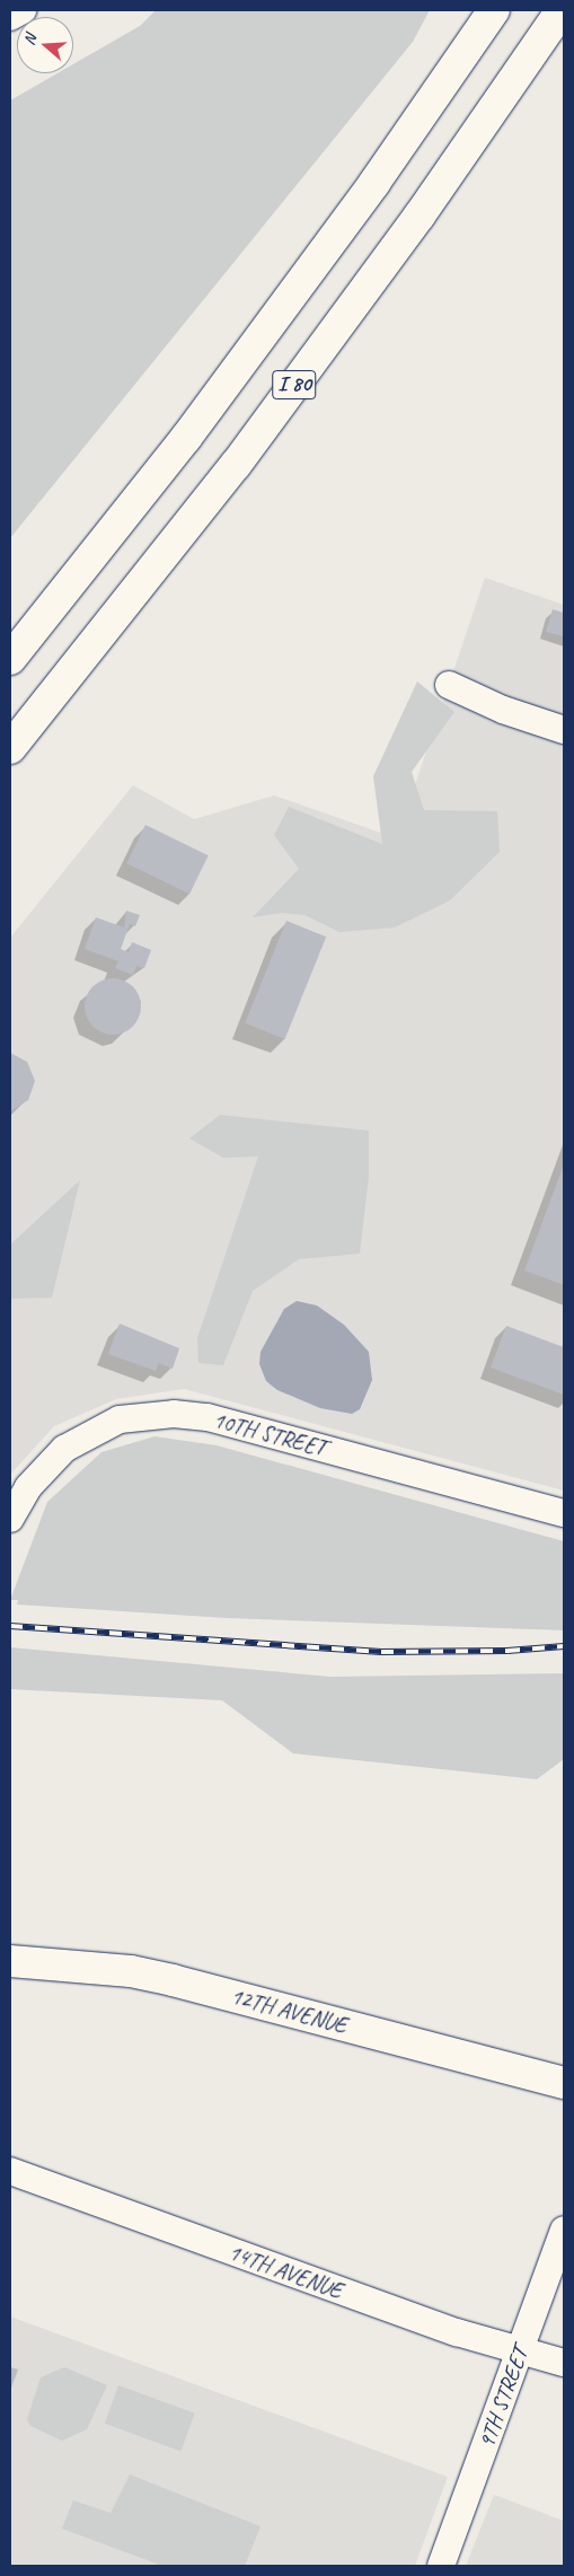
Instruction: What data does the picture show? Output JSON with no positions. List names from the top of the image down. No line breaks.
{"streets":{"main road":["I 80","12TH AVENUE"],"street":["10TH STREET","14TH AVENUE","9TH STREET"]},"crossings":[["14TH AVENUE","9TH STREET"]],"north":"left"}
